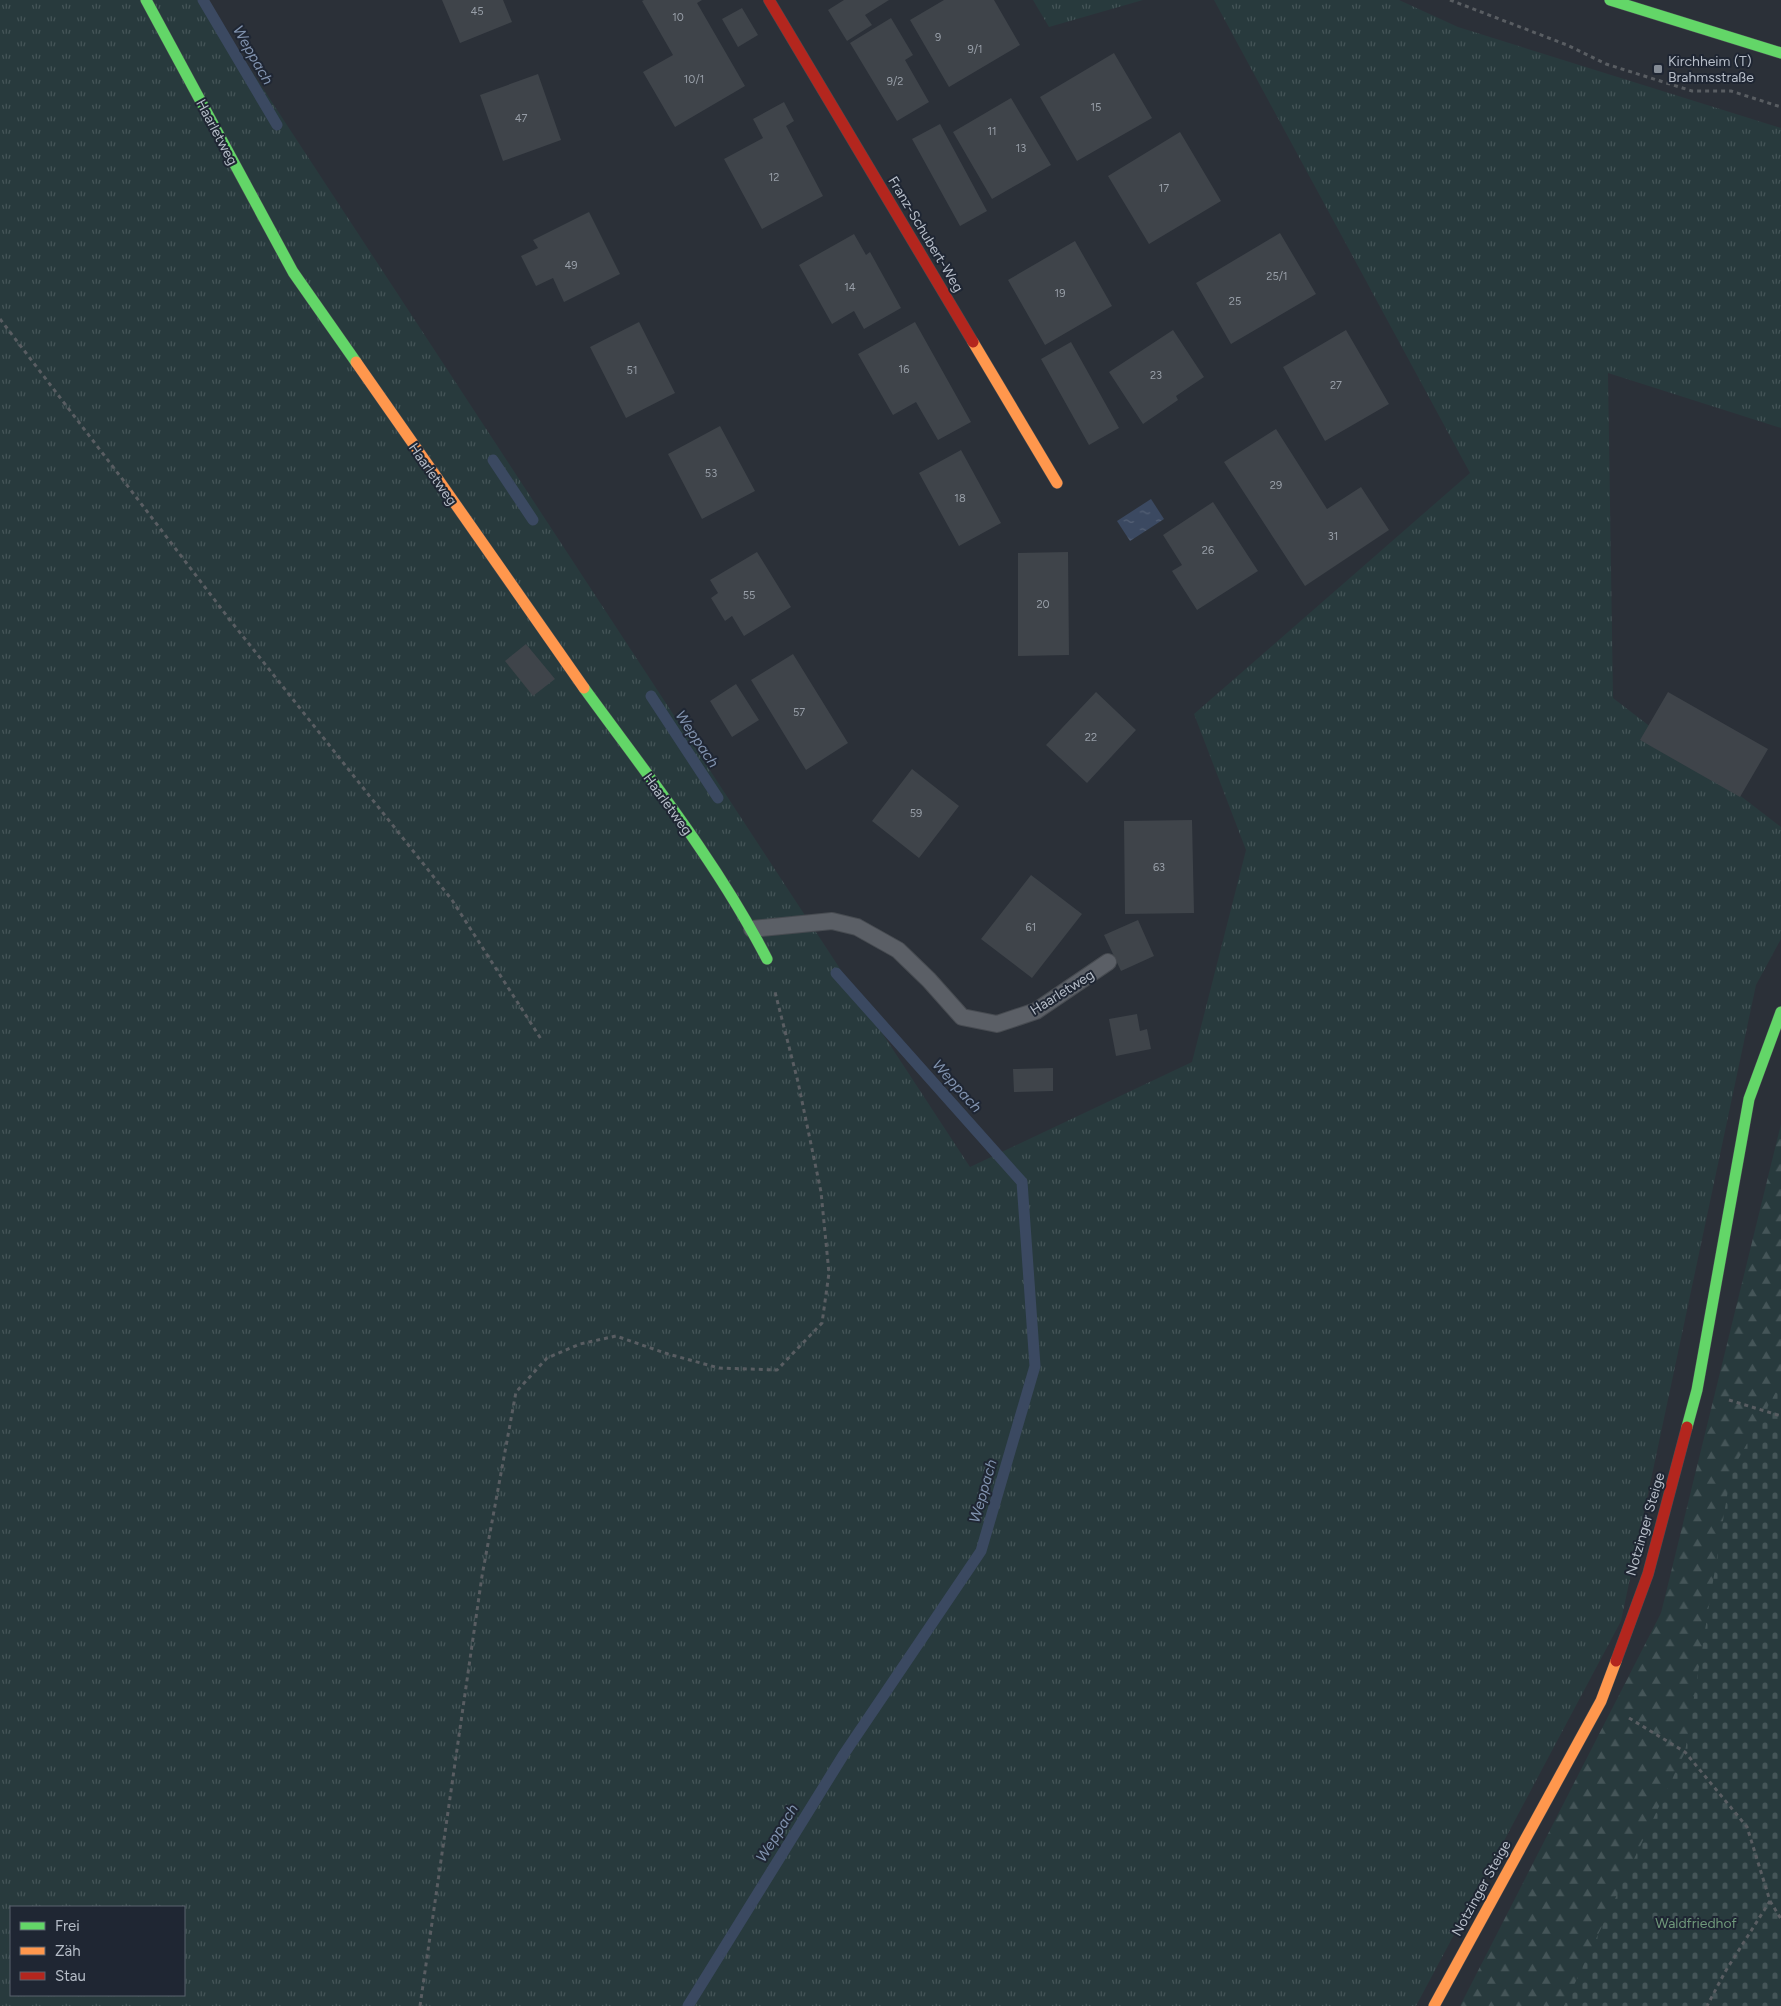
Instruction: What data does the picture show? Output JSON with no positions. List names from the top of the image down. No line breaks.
{"streets":{"street":["Haarletweg","Franz-Schubert-Weg","Notzinger Steige"]},"water":["Weppach"],"parks":["Waldfriedhof"],"places":{"transit":["Kirchheim (T) Brahmsstraße"]},"house_numbers":["45","10","9","9/1","10/1","9/2","15","47","11","13","12","17","49","25/1","14","19","25","16","51","23","27","53","29","18","31","26","55","20","57","22","59","63","61"],"legend":["Frei","Zäh","Stau"]}
